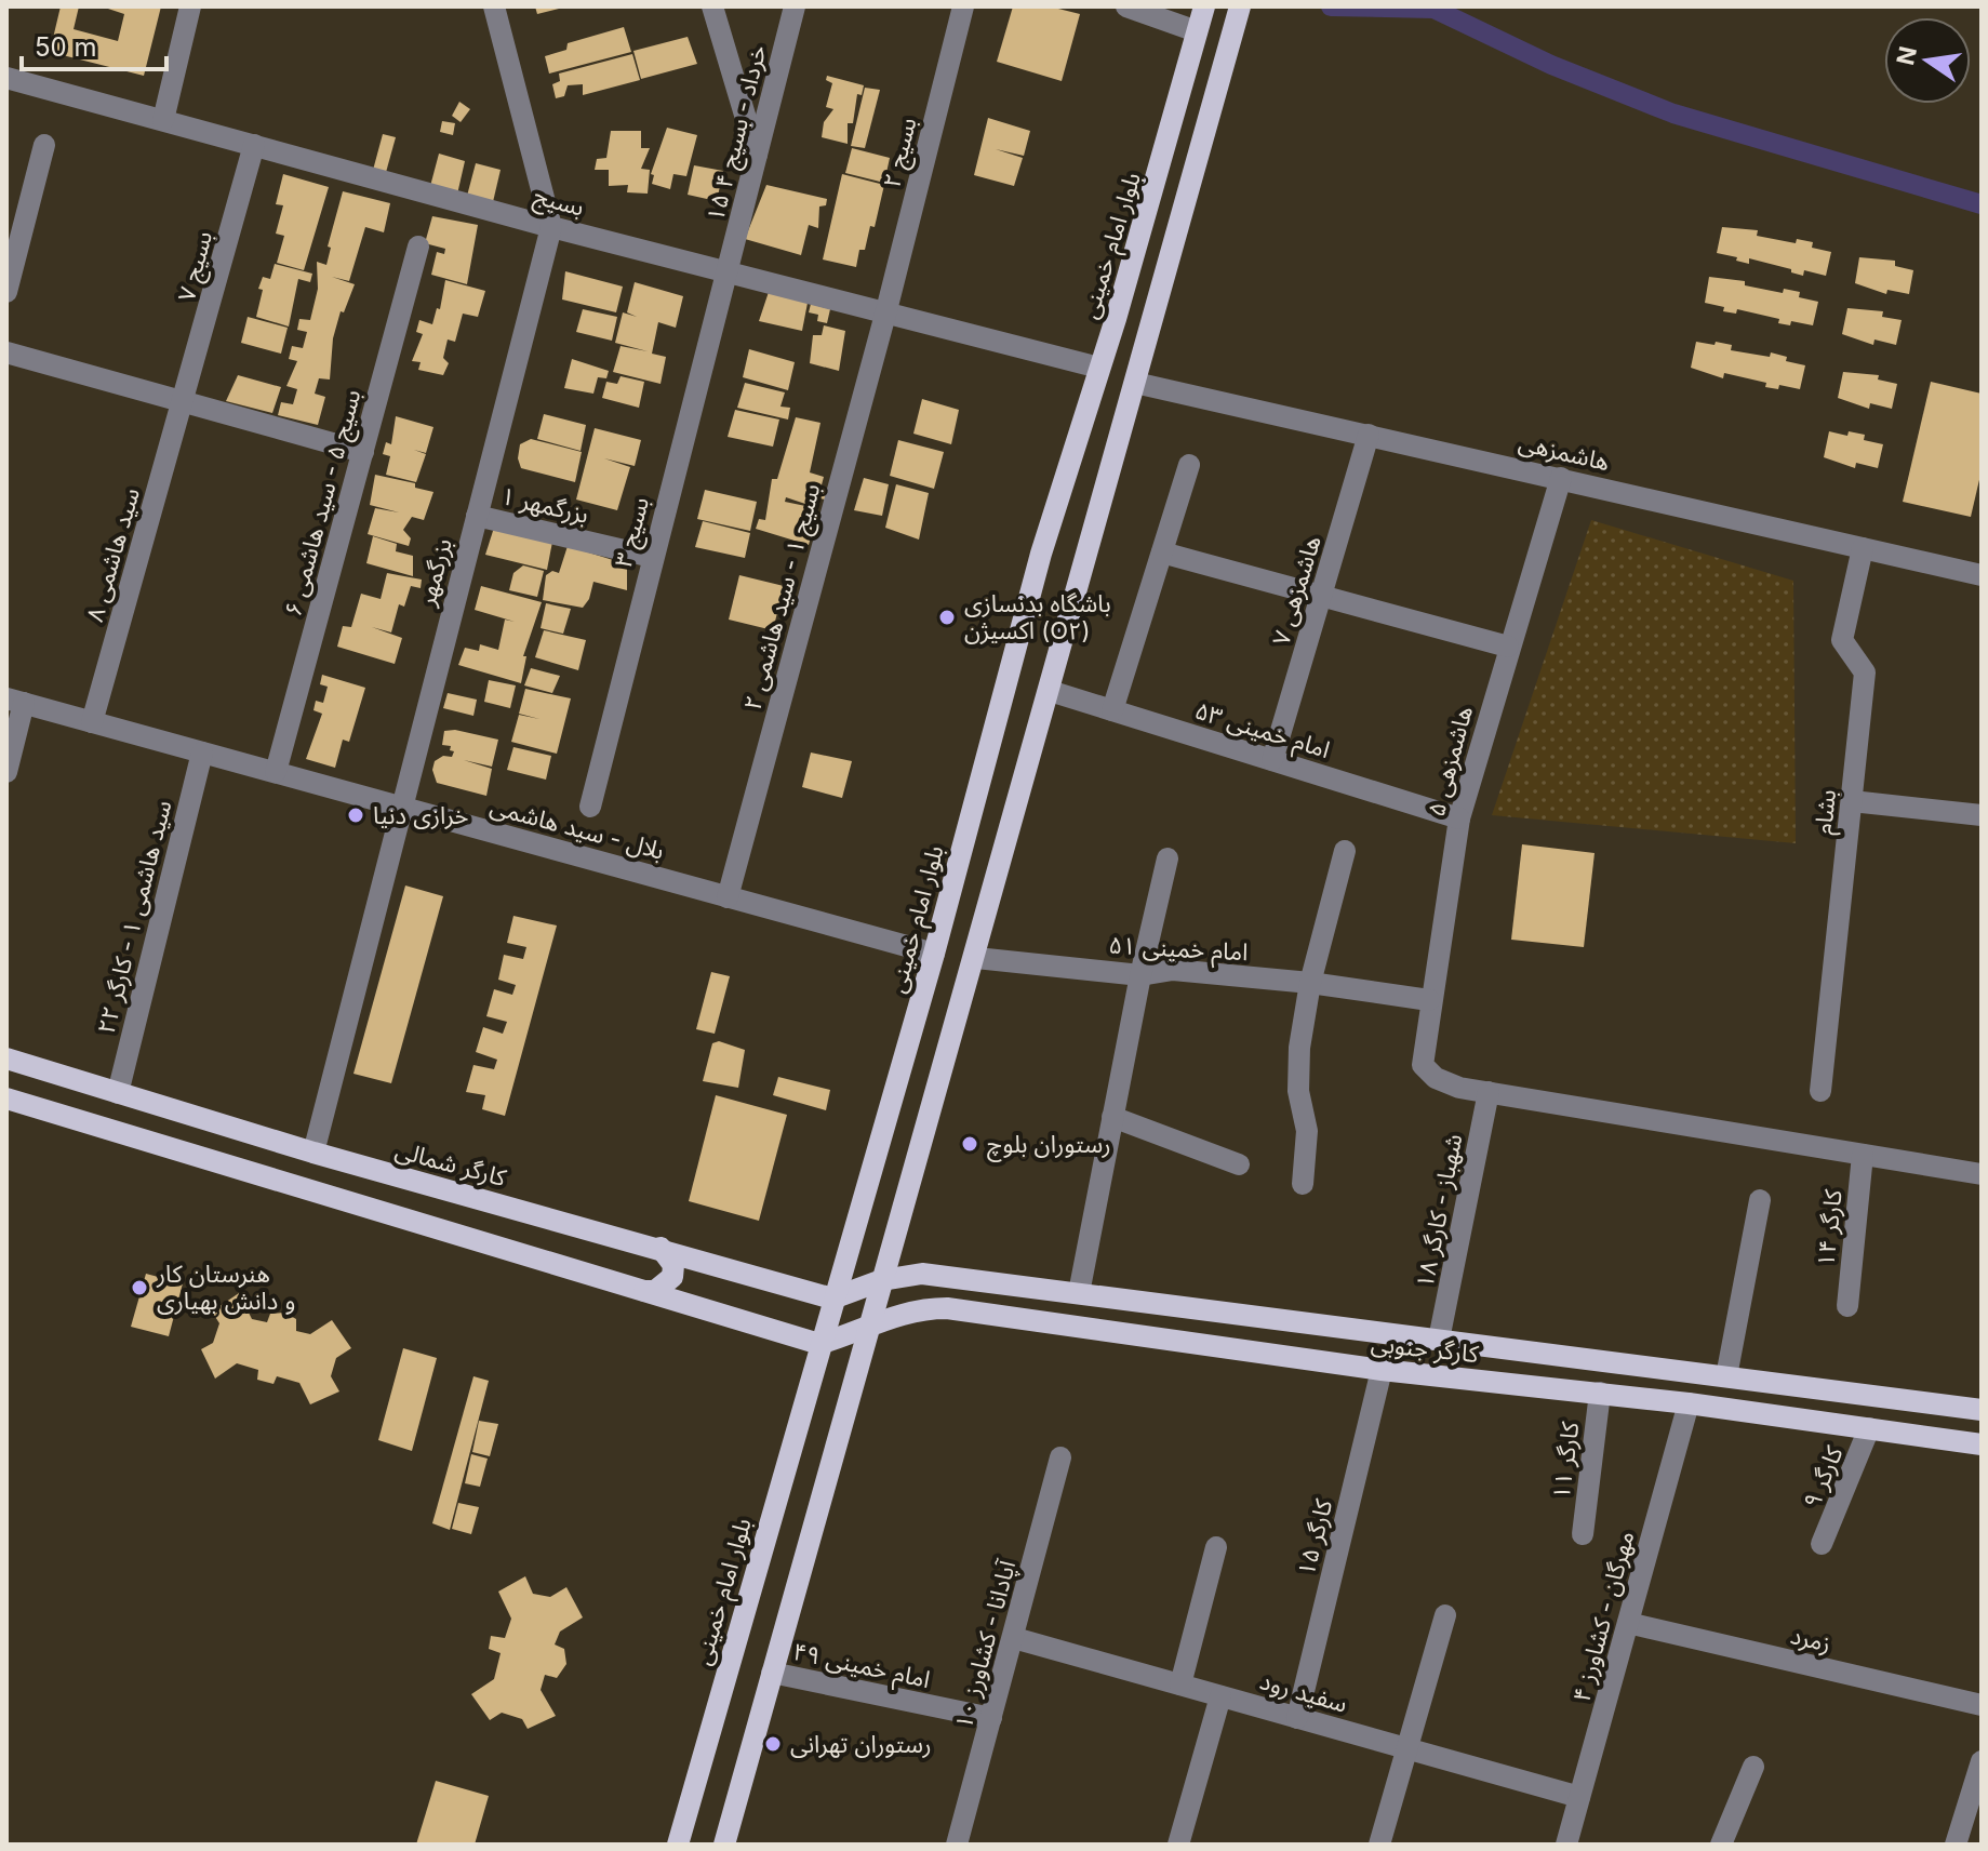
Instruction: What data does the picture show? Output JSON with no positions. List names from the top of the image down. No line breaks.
{"streets":{"main road":["بلوار امام خمینی","کارگر شمالی","کارگر جنوبی"],"street":["۱۵ خرداد - بسیج ۴","بسیج ۲","بسیج","بسیج ۷","هاشمزهی","بسیج ۵ - سید هاشمی ۶","بزرگمهر ۱","بسیج ۳","سید هاشمی ۸","بزرگمهر","هاشمزهی ۷","بسیج ۱ - سید هاشمی ۲","امام خمینی ۵۳","هاشمزهی ۵","بشام","بلال - سید هاشمی","سید هاشمی ۱ - کارگر ۲۲","امام خمینی ۵۱","شهباز - کارگر ۱۸","کارگر ۱۴","کارگر ۱۱","کارگر ۹","کارگر ۱۵","مهرگان - کشاورز ۴","زمرد","آپادانا - کشاورز ۱۰","امام خمینی ۴۹","سفید رود"]},"crossings":[["۱۵ خرداد - بسیج ۴","بسیج"],["۱۵ خرداد - بسیج ۴","بسیج ۳"],["بسیج ۲","بسیج"],["بسیج ۲","بسیج ۱ - سید هاشمی ۲"],["بسیج","بلوار امام خمینی"],["بسیج","بسیج ۷"],["بسیج","بسیج ۳"],["بسیج","بزرگمهر"],["بسیج","بسیج ۱ - سید هاشمی ۲"],["بلوار امام خمینی","بلال - سید هاشمی"],["بلوار امام خمینی","کارگر شمالی"],["بسیج ۷","سید هاشمی ۸"],["هاشمزهی","هاشمزهی ۷"],["هاشمزهی","هاشمزهی ۵"],["هاشمزهی","بشام"],["بسیج ۵ - سید هاشمی ۶","بلال - سید هاشمی"],["بزرگمهر ۱","بسیج ۳"],["بزرگمهر ۱","بزرگمهر"],["سید هاشمی ۸","بلال - سید هاشمی"],["بزرگمهر","بلال - سید هاشمی"],["بزرگمهر","کارگر شمالی"],["هاشمزهی ۷","امام خمینی ۵۳"],["بسیج ۱ - سید هاشمی ۲","بلال - سید هاشمی"],["امام خمینی ۵۳","هاشمزهی ۵"],["هاشمزهی ۵","امام خمینی ۵۱"],["هاشمزهی ۵","شهباز - کارگر ۱۸"],["بلال - سید هاشمی","سید هاشمی ۱ - کارگر ۲۲"],["سید هاشمی ۱ - کارگر ۲۲","کارگر شمالی"],["شهباز - کارگر ۱۸","کارگر جنوبی"],["کارگر جنوبی","کارگر ۱۱"],["کارگر جنوبی","کارگر ۹"],["کارگر جنوبی","کارگر ۱۵"],["کارگر جنوبی","مهرگان - کشاورز ۴"],["کارگر ۱۵","سفید رود"],["مهرگان - کشاورز ۴","زمرد"],["مهرگان - کشاورز ۴","سفید رود"],["آپادانا - کشاورز ۱۰","امام خمینی ۴۹"],["آپادانا - کشاورز ۱۰","سفید رود"]],"places":["باشگاه بدنسازی اکسیژن (O۲)","خرازی دنیا","رستوران بلوچ","هنرستان کار و دانش بهیاری","رستوران تهرانی"],"scale_bar":"50 m","north":"left"}
